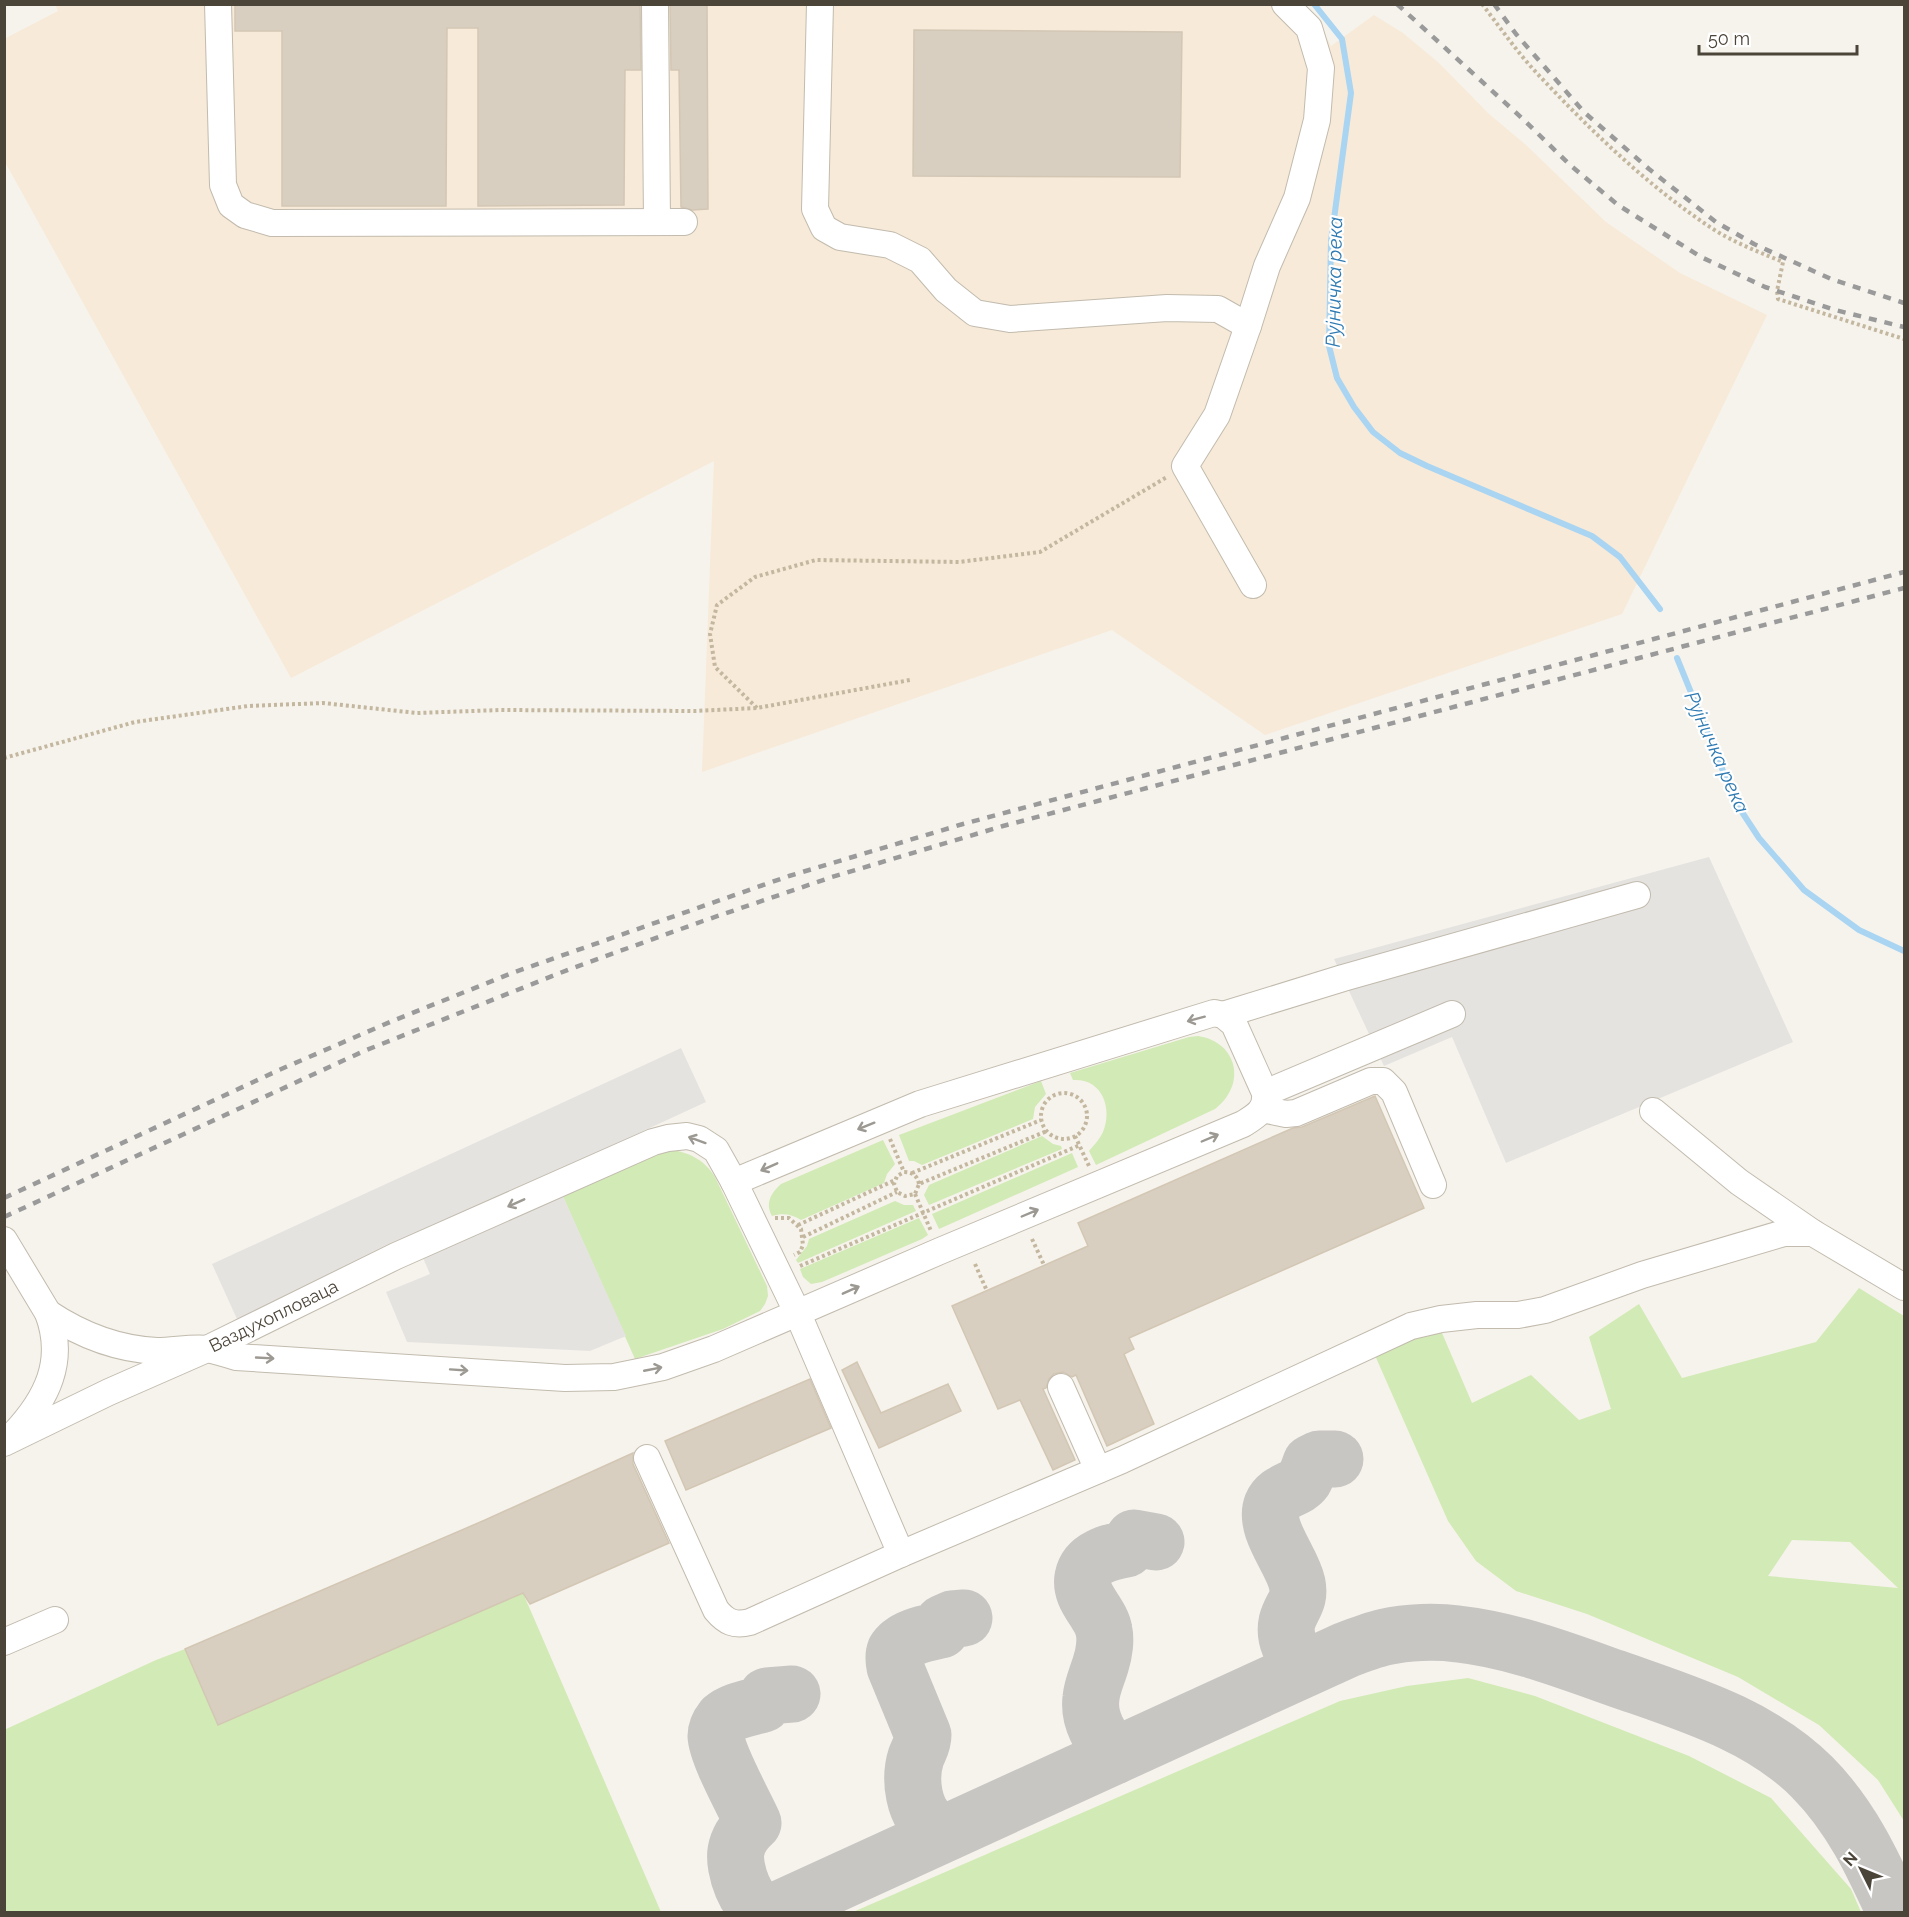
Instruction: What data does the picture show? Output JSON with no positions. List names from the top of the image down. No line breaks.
{"streets":{"street":["Ваздухопловаца"]},"water":["Рујничка река"],"scale_bar":"50 m","north":"top left"}
